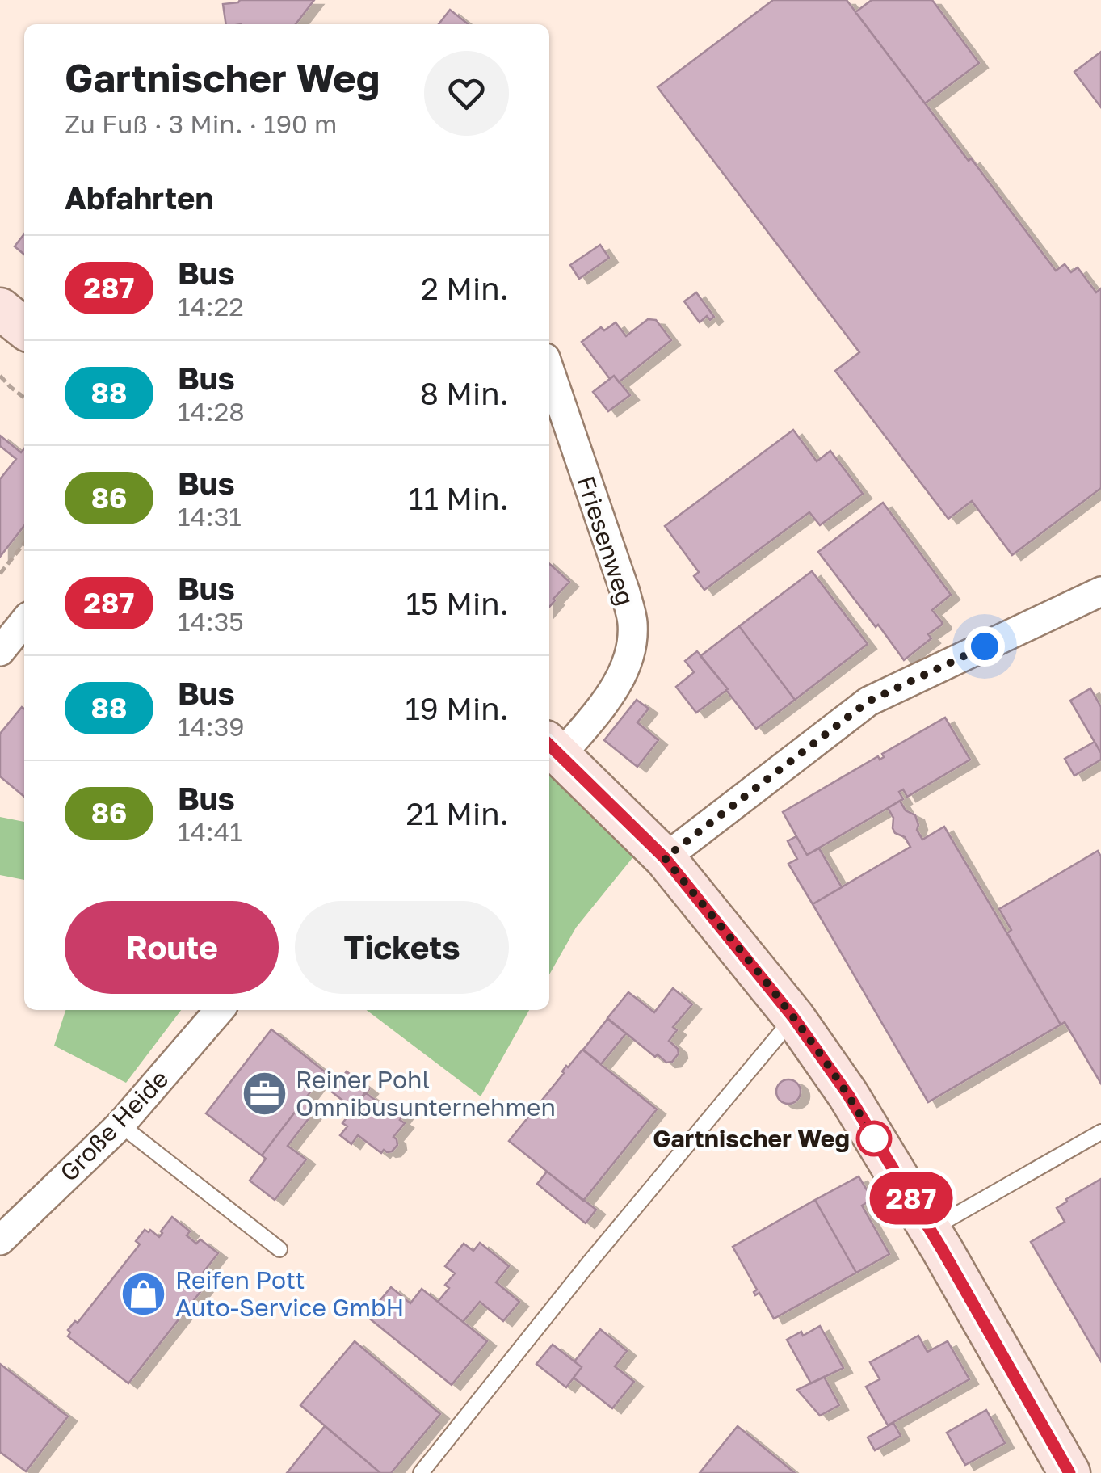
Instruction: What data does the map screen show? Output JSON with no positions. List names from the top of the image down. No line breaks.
{"streets":{"street":["Friesenweg","Große Heide"]},"places":{"office":["Reiner Pohl Omnibusunternehmen"],"other":["Gartnischer Weg"],"shop":["Reifen Pott Auto-Service GmbH"]},"lines":["bus line 287"],"page":{"on_map":"287","heading":[["Gartnischer Weg","Zu Fuß · 3 Min. · 190 m"],"Abfahrten"],"list":[{"mark":"287","name":"Bus","note":"14:22","value":"2 Min."},{"mark":"88","name":"Bus","note":"14:28","value":"8 Min."},{"mark":"86","name":"Bus","note":"14:31","value":"11 Min."},{"mark":"287","name":"Bus","note":"14:35","value":"15 Min."},{"mark":"88","name":"Bus","note":"14:39","value":"19 Min."},{"mark":"86","name":"Bus","note":"14:41","value":"21 Min."}],"buttons":["Route","Tickets"]}}
